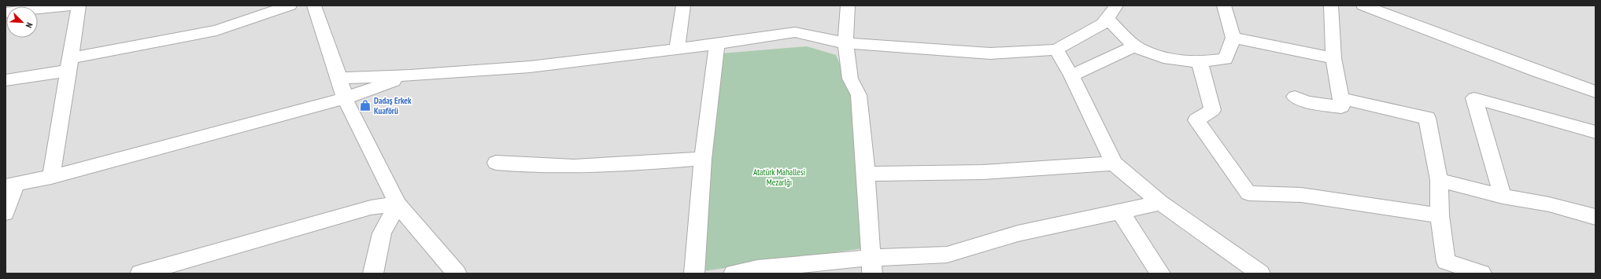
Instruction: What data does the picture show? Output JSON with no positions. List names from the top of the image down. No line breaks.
{"parks":["Atatürk Mahallesi Mezarlğı"],"places":{"shop":["Dadaş Erkek Kuaförü"]},"north":"bottom right"}
